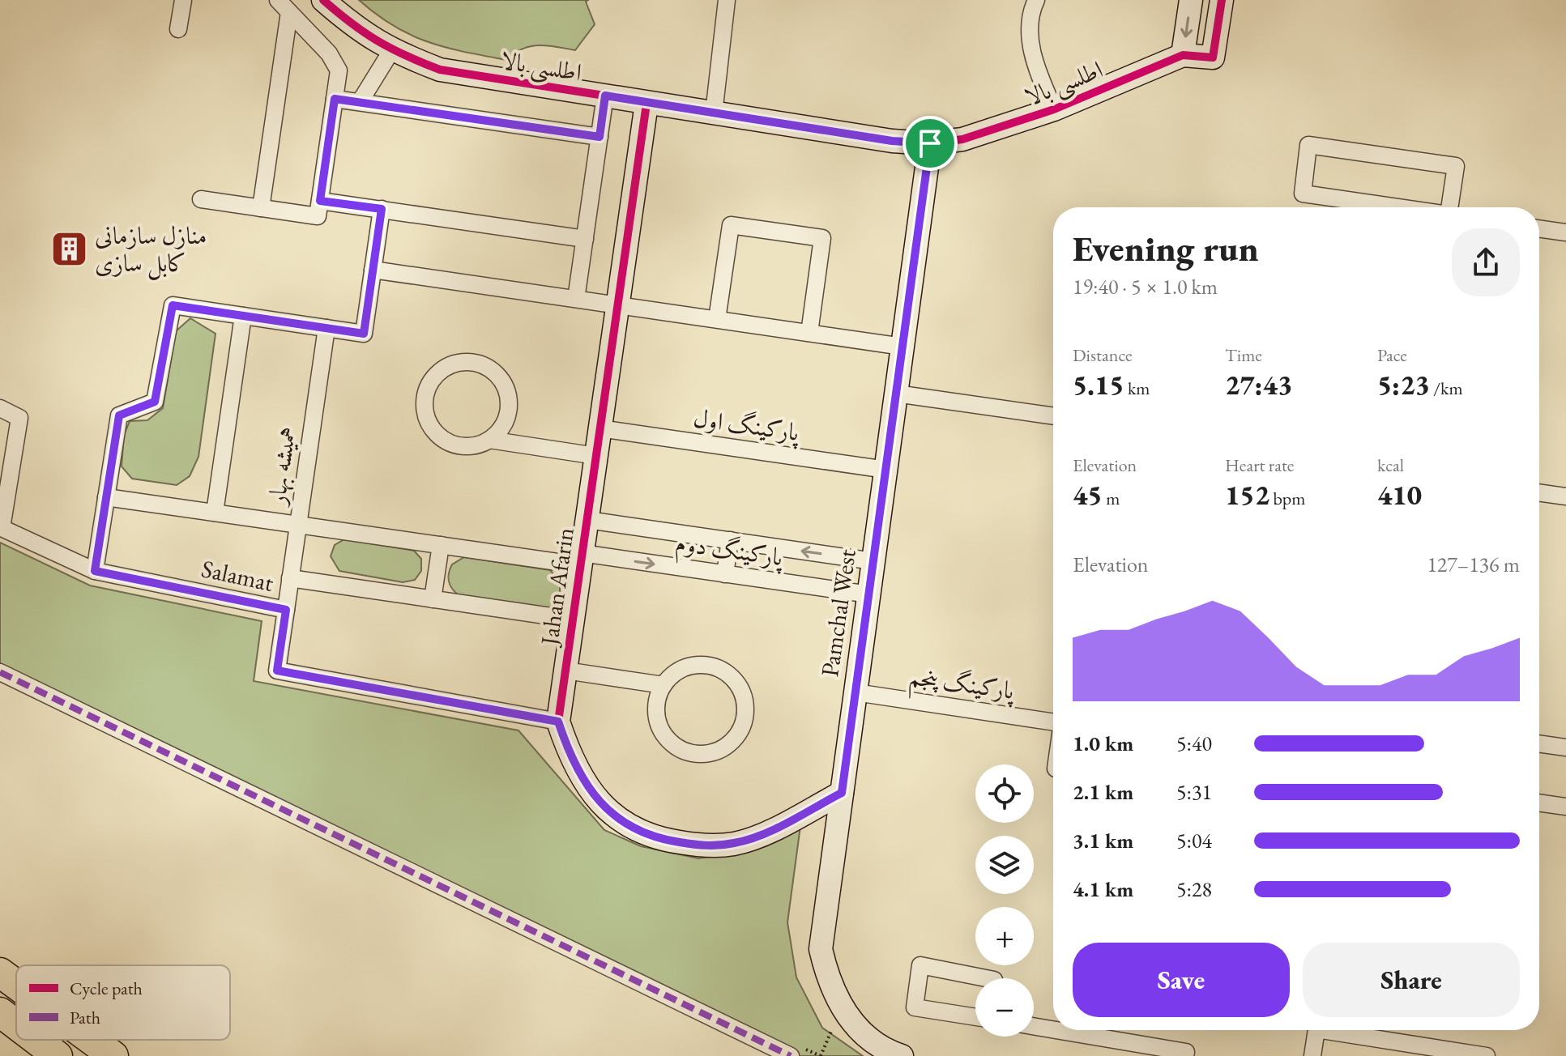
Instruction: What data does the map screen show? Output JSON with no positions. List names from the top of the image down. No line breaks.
{"streets":{"street":["اطلسی بالا","پارکینگ اول","همیشه بهار","پارکینگ دوم","Salamat","Jahan Afarin","Pamchal West","پارکینگ پنجم"]},"crossings":[["اطلسی بالا","Jahan Afarin"],["اطلسی بالا","Pamchal West"],["پارکینگ اول","Jahan Afarin"],["پارکینگ اول","Pamchal West"],["همیشه بهار","پارکینگ دوم"],["همیشه بهار","Salamat"],["پارکینگ دوم","Jahan Afarin"],["پارکینگ دوم","Pamchal West"],["Salamat","Jahan Afarin"],["Pamchal West","پارکینگ پنجم"]],"places":{"building":["منازل سازمانی کابل سازی"]},"legend":["Cycle path","Path"],"page":{"heading":["Evening run","19:40 · 5 × 1.0 km"],"stats":[["Distance","5.15 km"],["Time","27:43"],["Pace","5:23 /km"],["Elevation","45 m"],["Heart rate","152 bpm"],["kcal","410"]],"chart":["Elevation","127–136 m"],"list":[{"name":"1.0 km","note":"5:40"},{"name":"2.1 km","note":"5:31"},{"name":"3.1 km","note":"5:04"},{"name":"4.1 km","note":"5:28"}],"map_buttons":["+","−"],"buttons":["Save","Share"]}}
